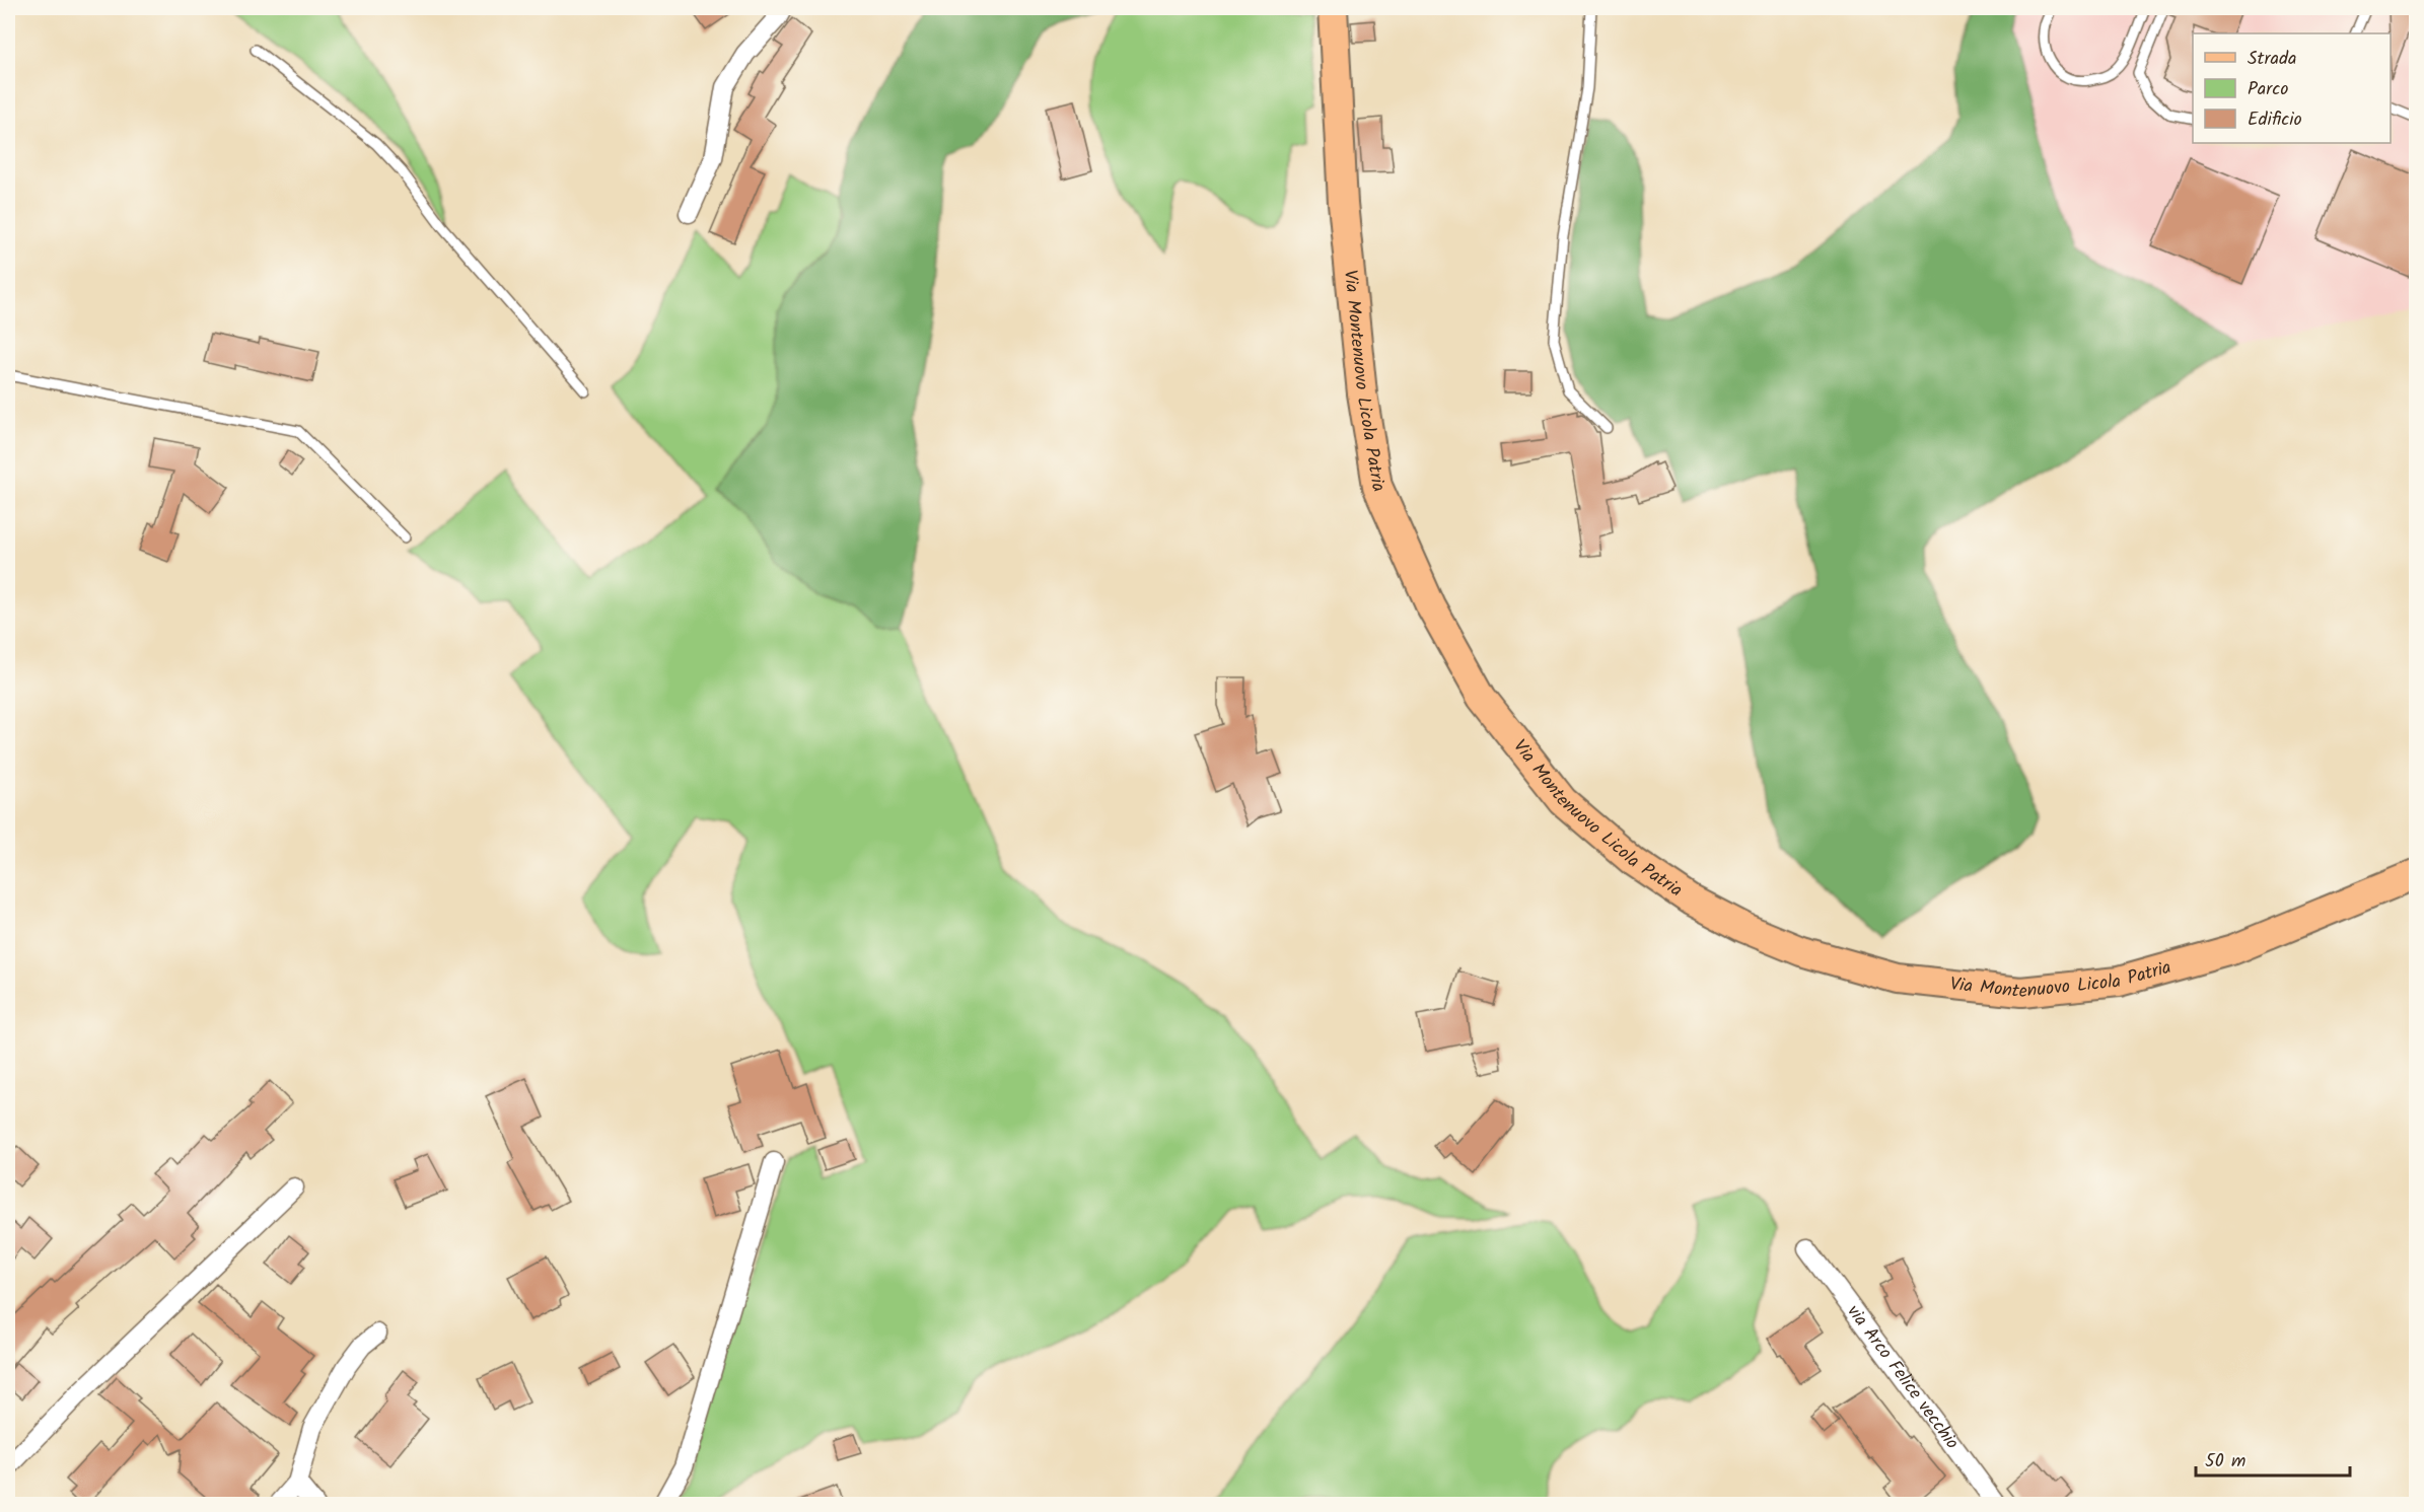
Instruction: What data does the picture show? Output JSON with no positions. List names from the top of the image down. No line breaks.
{"streets":{"main road":["Via Montenuovo Licola Patria"],"street":["via Arco Felice vecchio"]},"legend":["Strada","Parco","Edificio"],"scale_bar":"50 m"}
